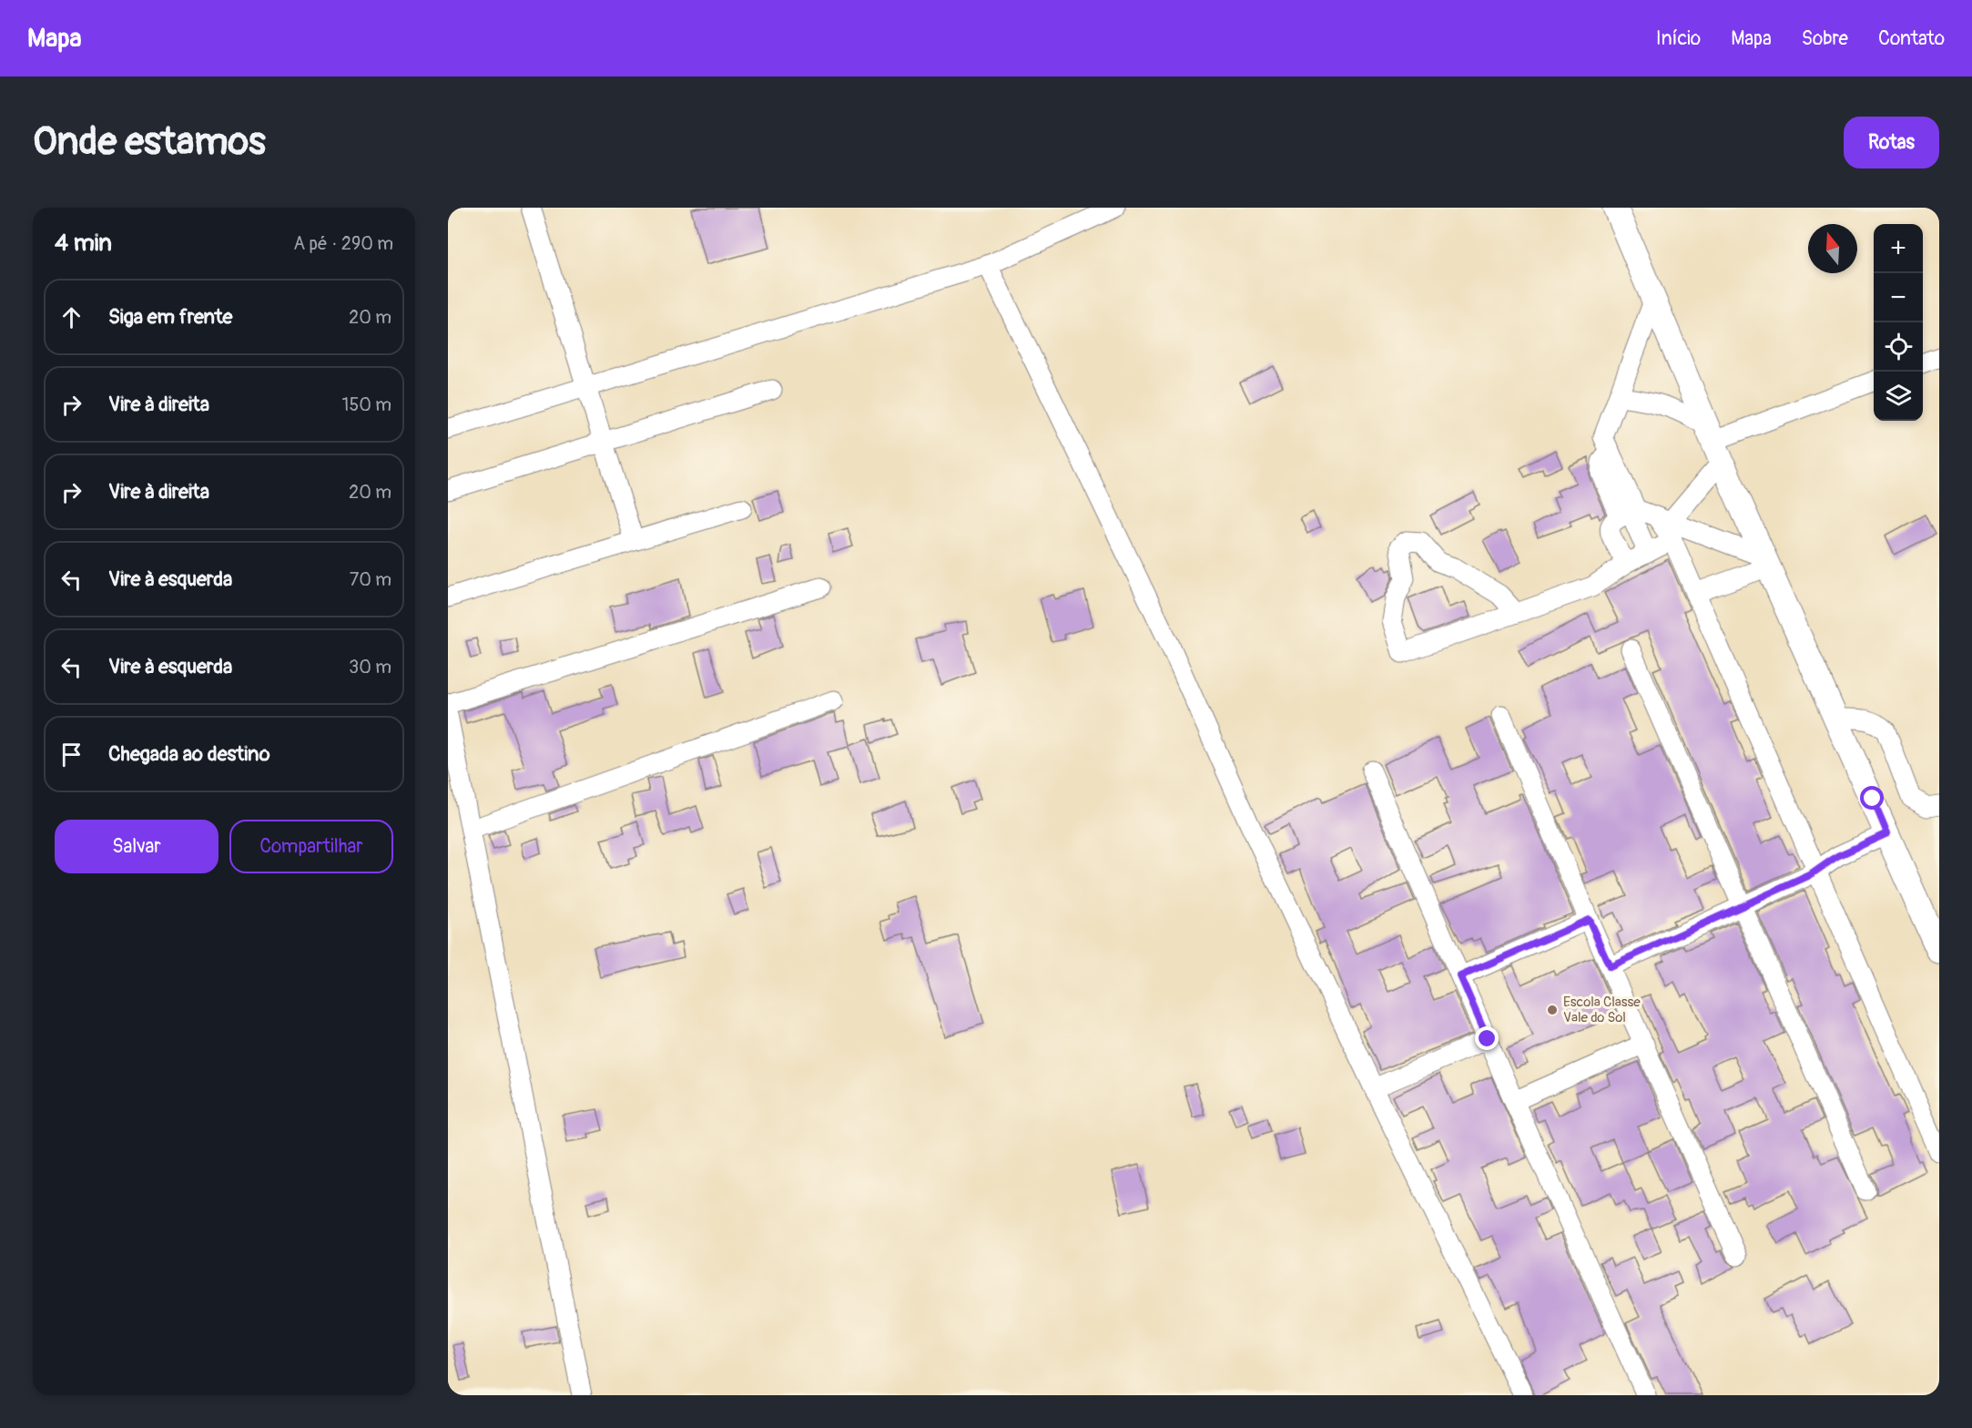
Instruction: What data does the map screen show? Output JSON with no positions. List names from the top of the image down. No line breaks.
{"places":["Escola Classe Vale do Sol"],"north":"top","page":{"header":"Mapa","nav":["Início","Mapa","Sobre","Contato"],"buttons":["Rotas",["Salvar","Compartilhar"]],"title":"Onde estamos","heading":["4 min","A pé · 290 m"],"map_buttons":["+","−"],"list":[["Siga em frente","20 m"],["Vire à direita","150 m"],["Vire à direita","20 m"],["Vire à esquerda","70 m"],["Vire à esquerda","30 m"],"Chegada ao destino"]}}
